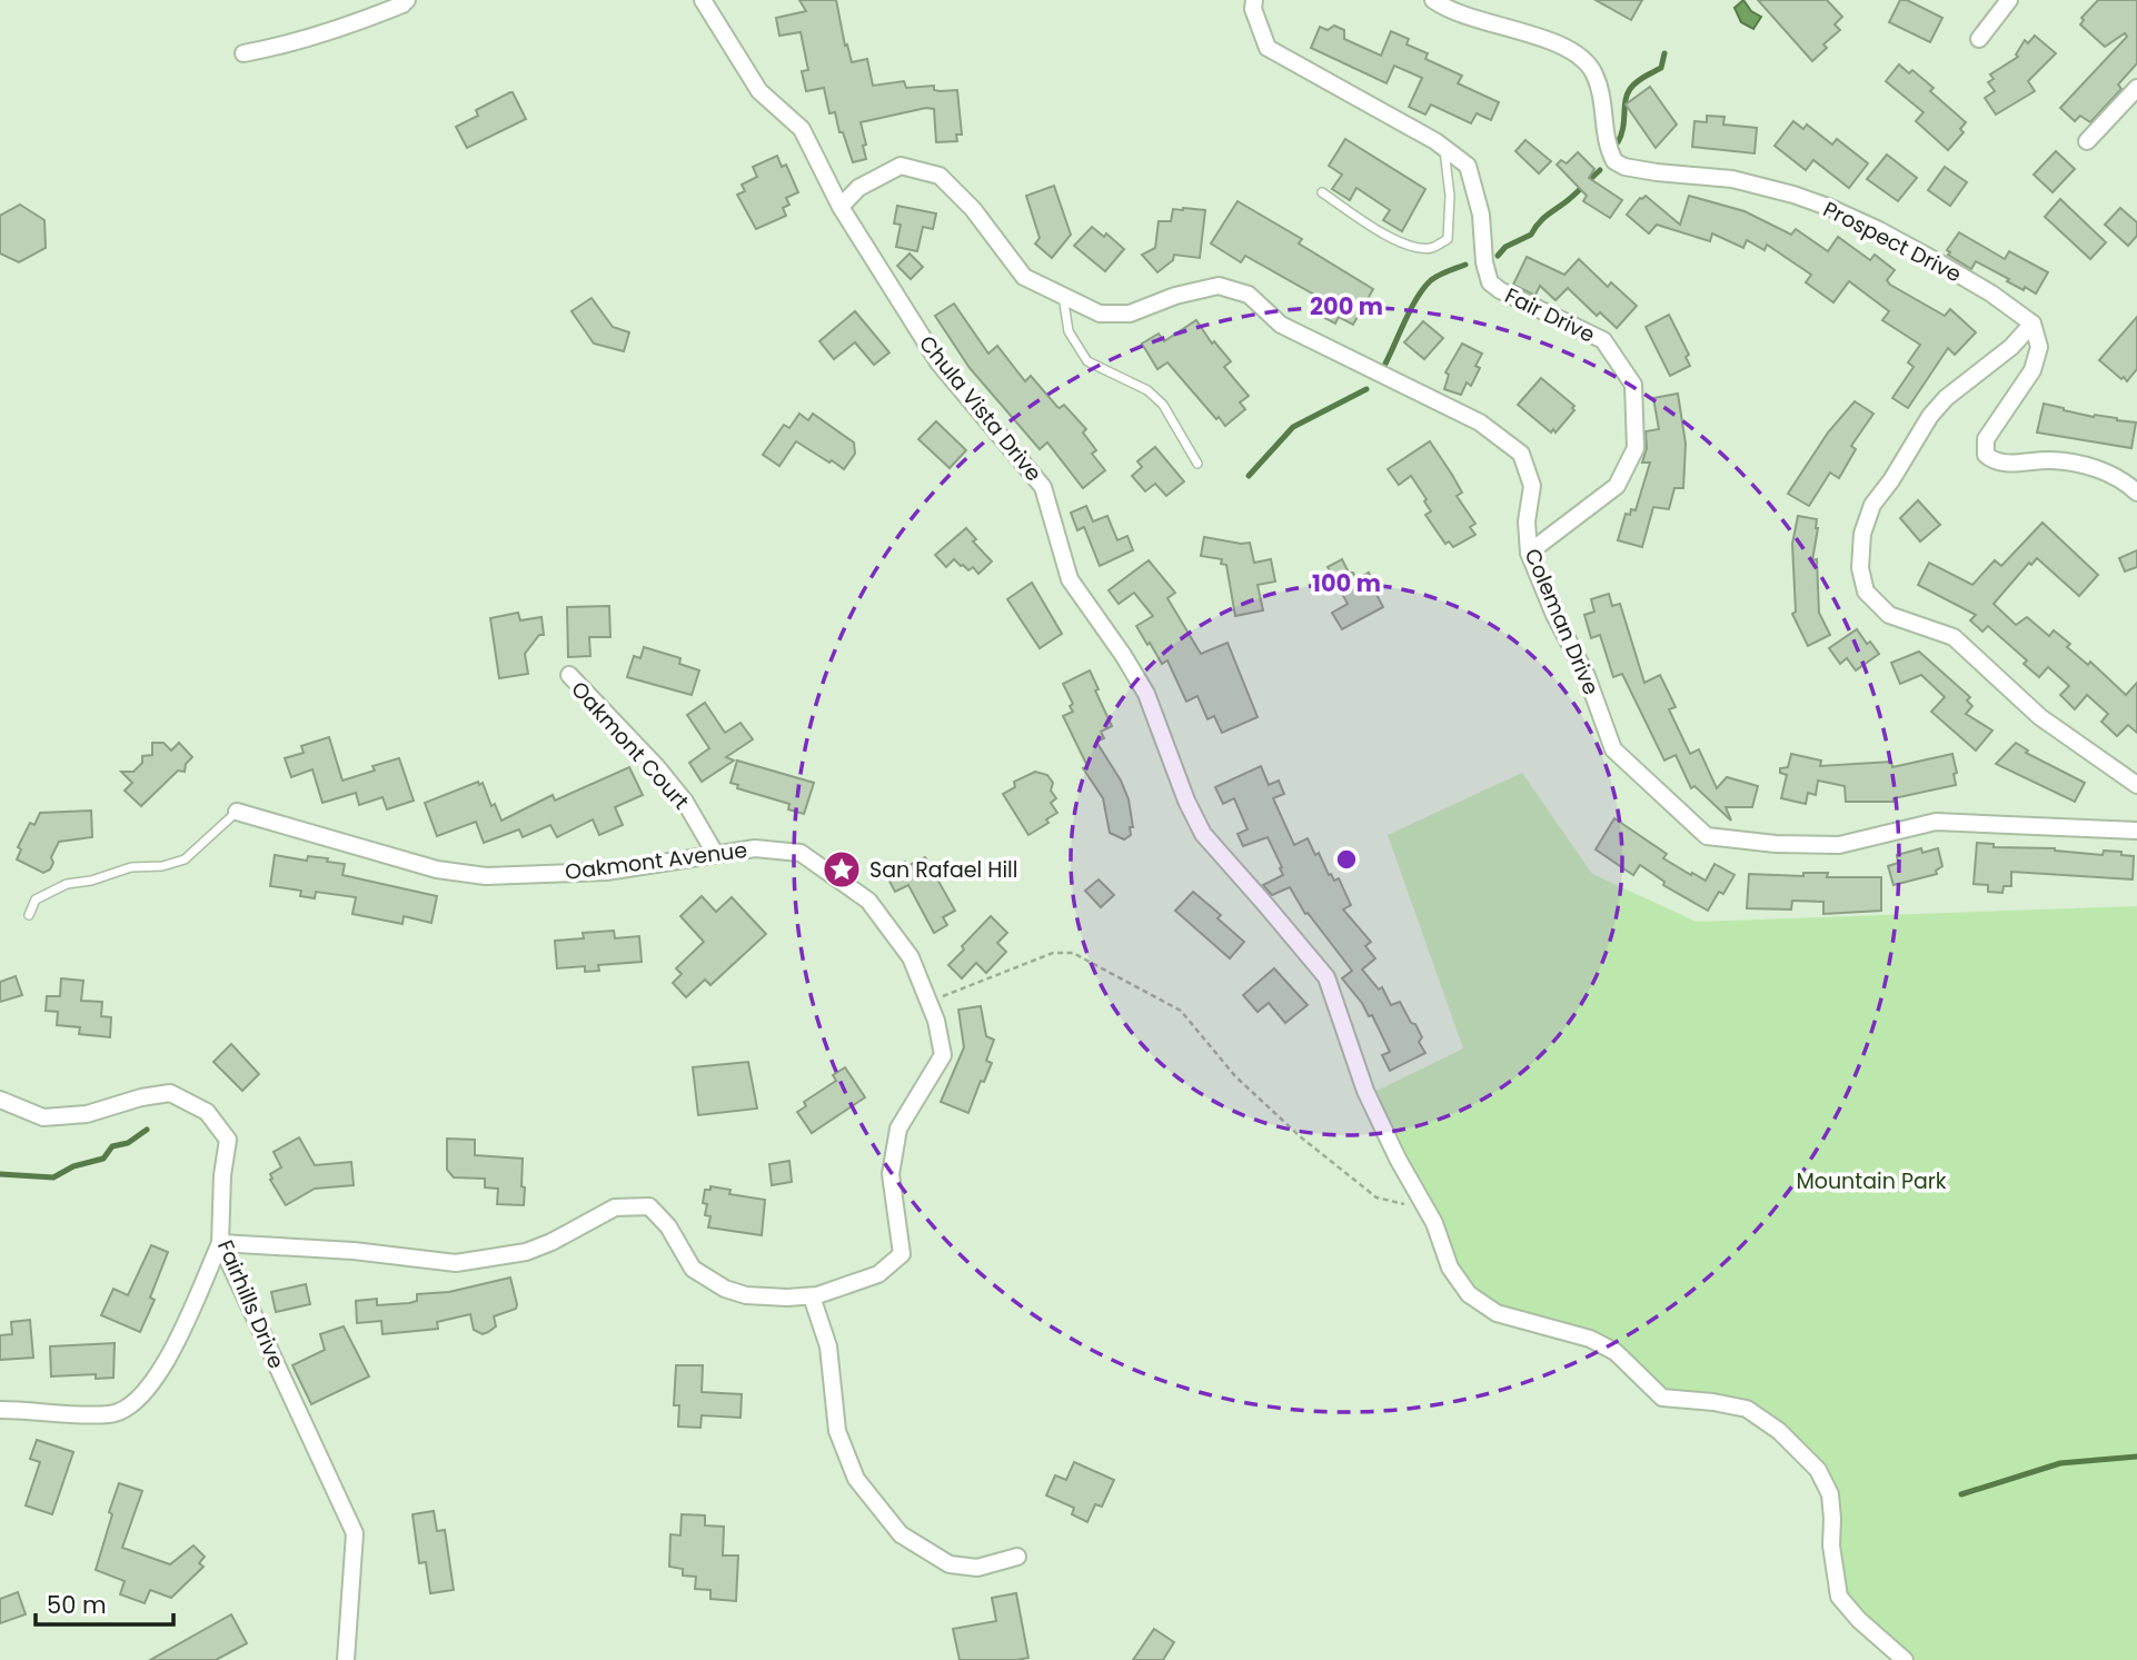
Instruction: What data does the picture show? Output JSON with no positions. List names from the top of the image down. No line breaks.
{"streets":{"street":["Prospect Drive","Fair Drive","Chula Vista Drive","Coleman Drive","Oakmont Court","Oakmont Avenue","Fairhills Drive"]},"crossings":[["Fair Drive","Coleman Drive"],["Chula Vista Drive","Coleman Drive"],["Oakmont Court","Oakmont Avenue"],["Oakmont Avenue","Fairhills Drive"]],"parks":["Mountain Park"],"places":{"place":["San Rafael Hill"]},"scale_bar":"50 m","rings":["200 m","100 m"]}
